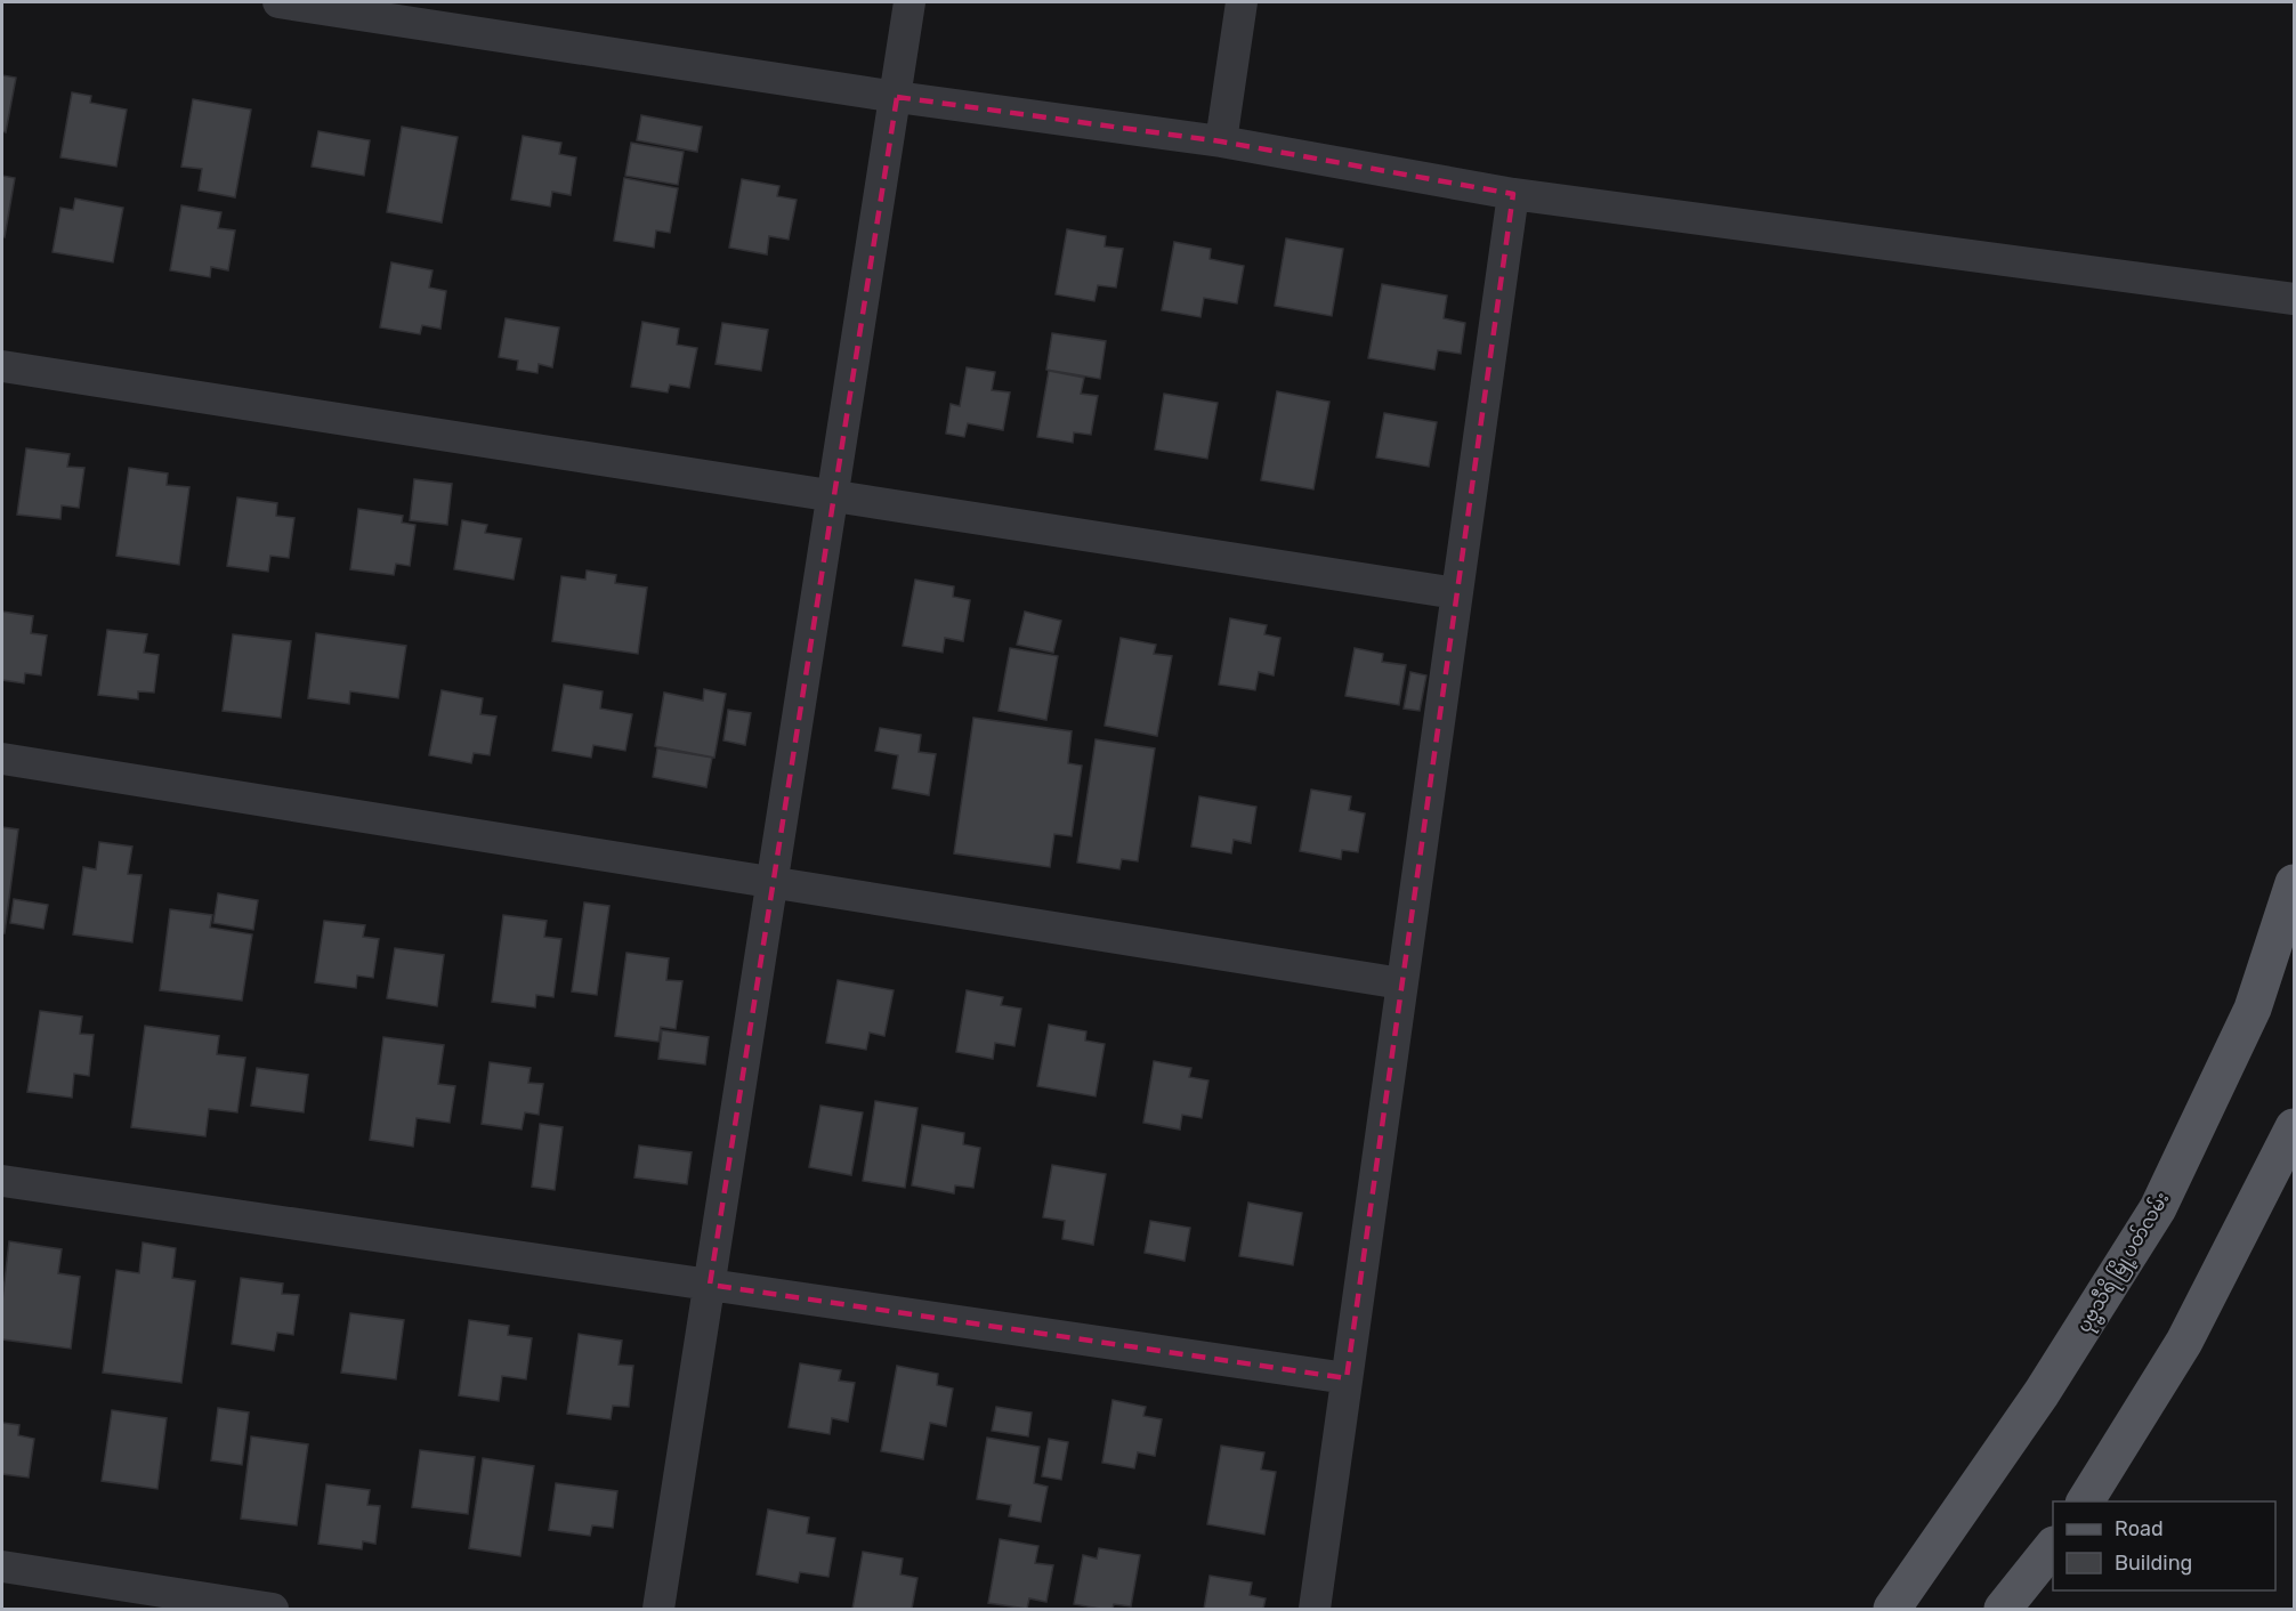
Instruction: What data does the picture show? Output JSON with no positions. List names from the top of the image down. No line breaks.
{"streets":{"main road":["ပုဗ္ဗသီရိ မြို့ပတ်လမ်း"]},"legend":["Road","Building"]}
